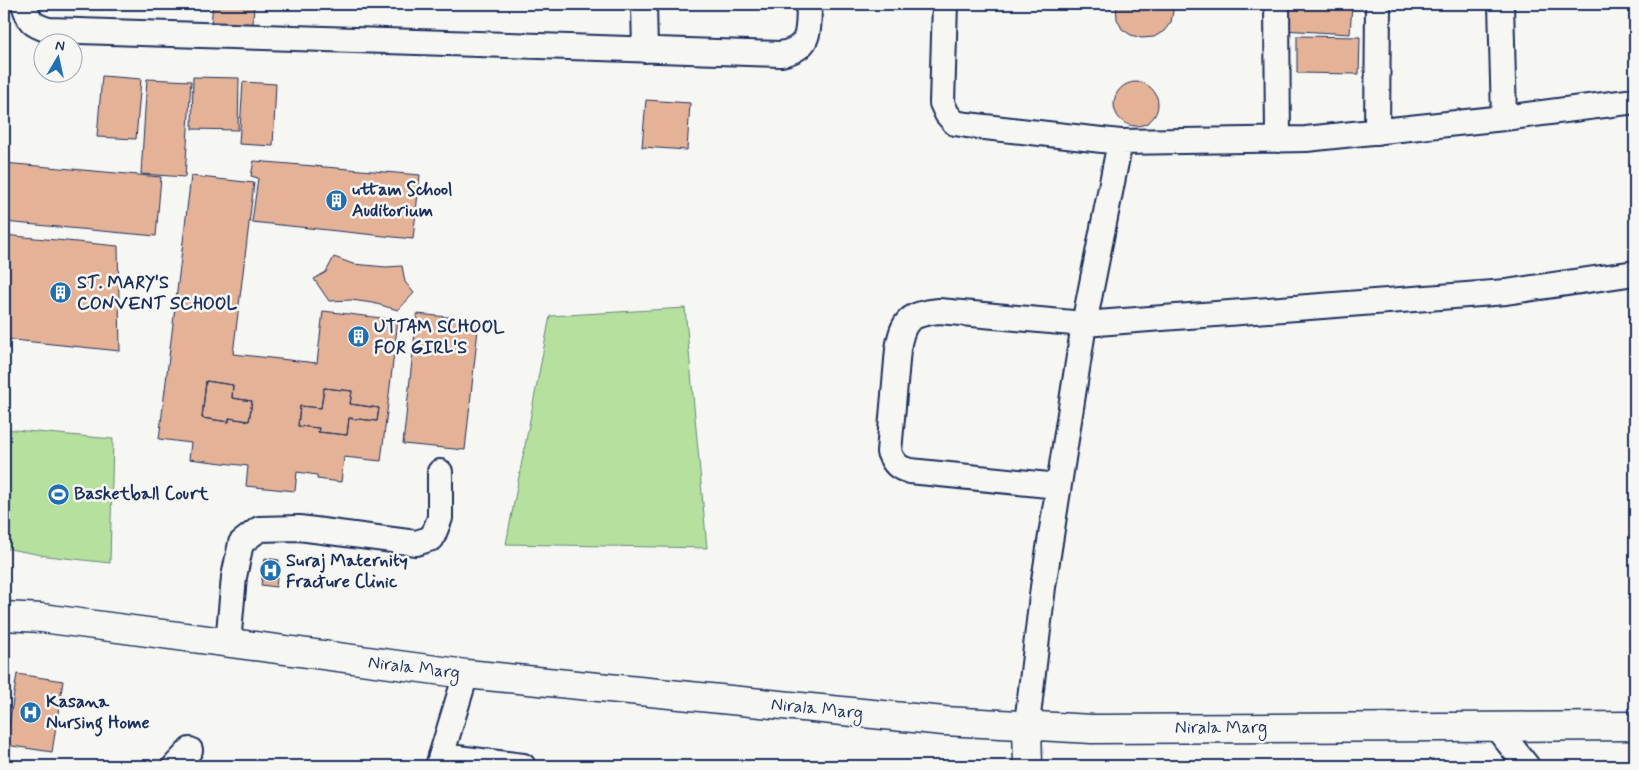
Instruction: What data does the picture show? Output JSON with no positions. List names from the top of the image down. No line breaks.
{"streets":{"street":["Nirala Marg"]},"places":{"building":["uttam School Auditorium","ST. MARY'S CONVENT SCHOOL","UTTAM SCHOOL FOR GIRL'S"],"sports":["Basketball Court"],"hospital":["Suraj Maternity Fracture Clinic","Kasana Nursing Home"]},"north":"top"}
